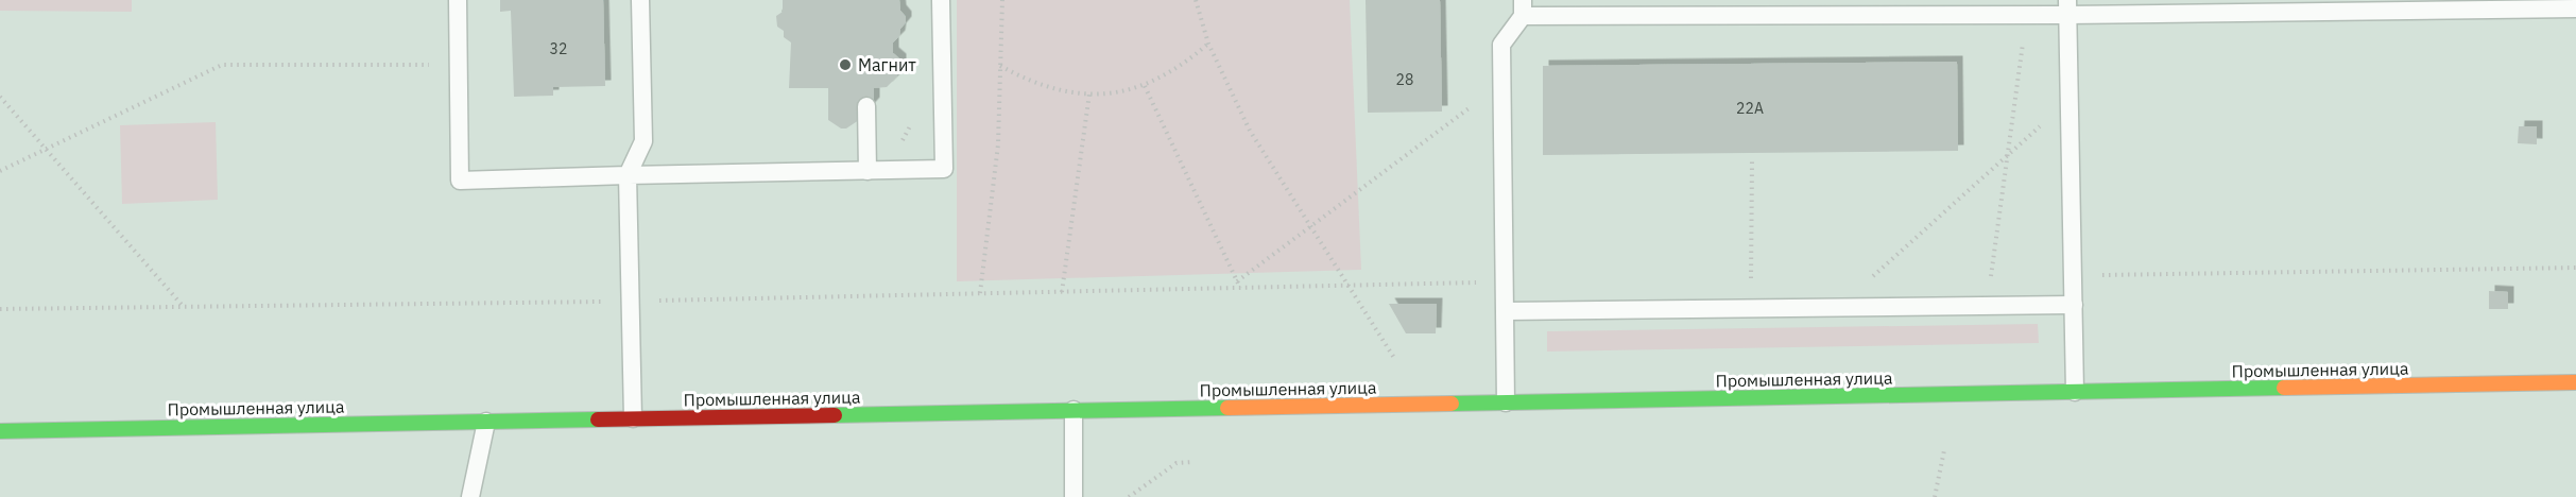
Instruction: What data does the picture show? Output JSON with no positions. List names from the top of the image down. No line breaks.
{"streets":{"street":["Промышленная улица"]},"places":["Магнит"],"house_numbers":["32","28","22А"]}
